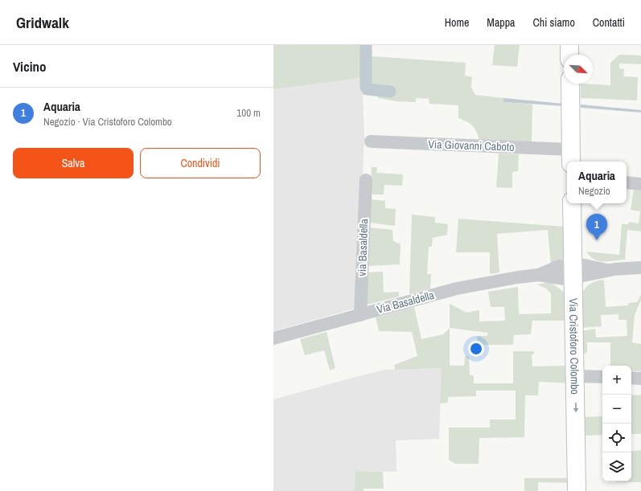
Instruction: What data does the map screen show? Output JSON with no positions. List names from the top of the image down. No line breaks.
{"streets":{"main road":["Via Cristoforo Colombo"],"street":["Via Giovanni Caboto","via Basaldella","Via Basaldella"]},"crossings":[["via Basaldella","Via Basaldella"],["Via Basaldella","Via Cristoforo Colombo"]],"one_way":["Via Cristoforo Colombo"],"north":"bottom right","page":{"header":"Gridwalk","nav":["Home","Mappa","Chi siamo","Contatti"],"heading":"Vicino","list":[{"mark":"1","name":"Aquaria","note":"Negozio · Via Cristoforo Colombo","value":"100 m"}],"buttons":["Salva","Condividi"],"popup":["Aquaria","Negozio"],"pins":"1","map_buttons":["+","−"]}}
